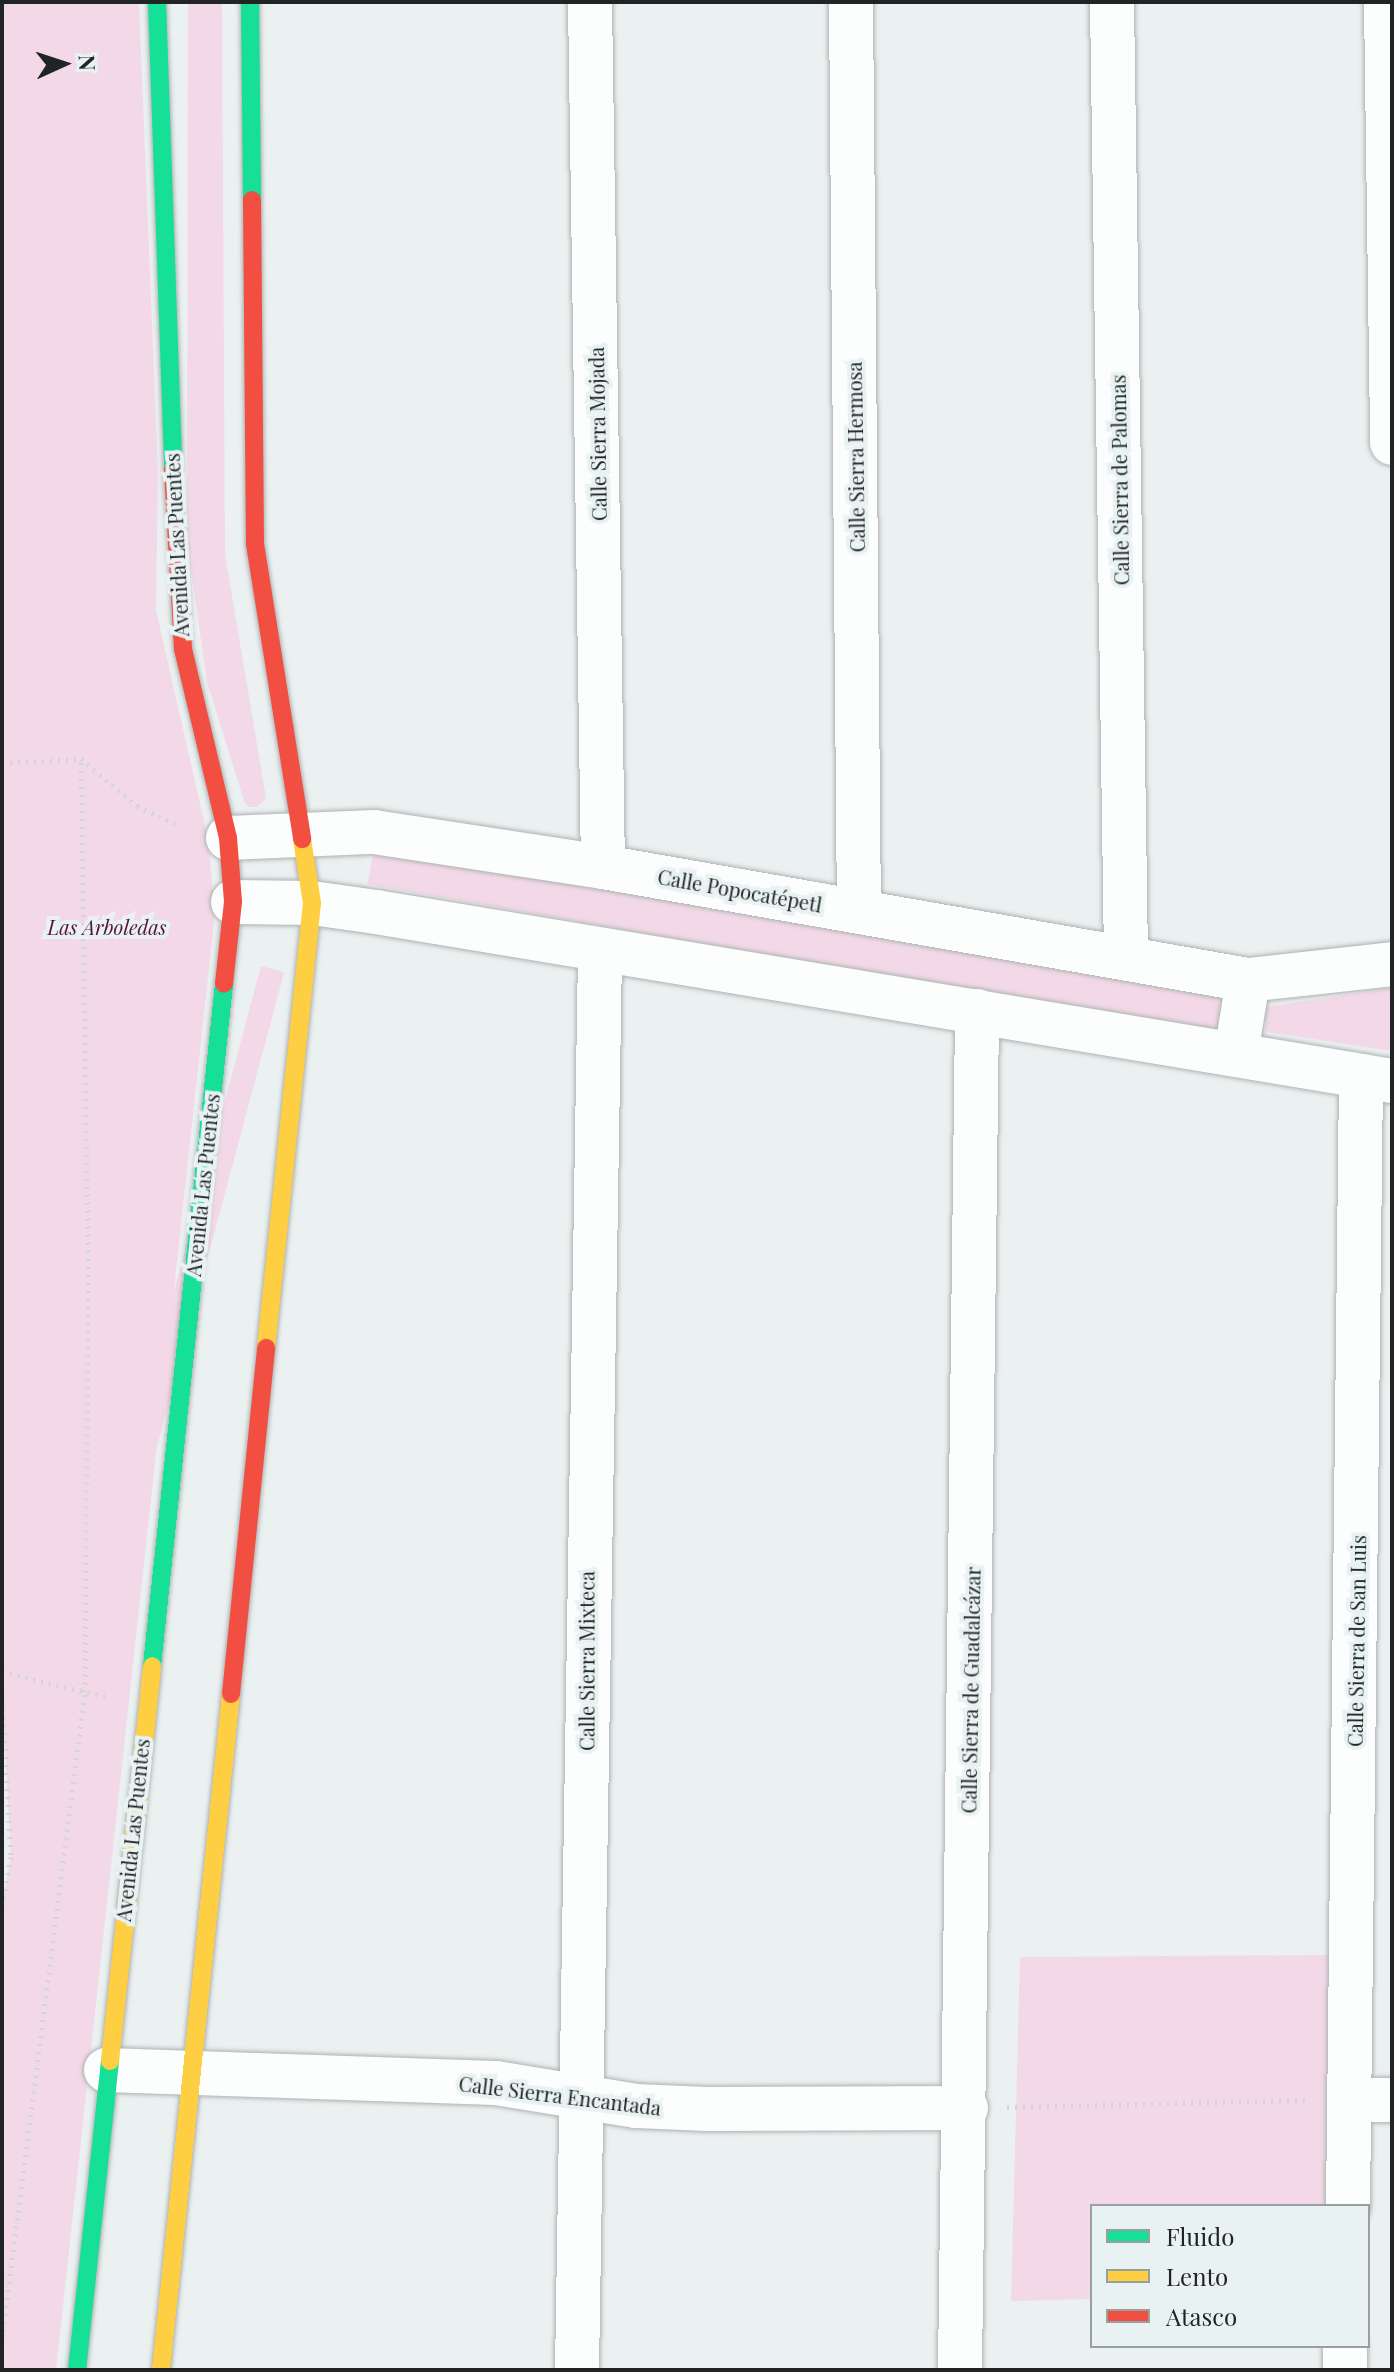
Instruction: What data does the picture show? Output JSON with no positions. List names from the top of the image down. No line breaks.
{"streets":{"street":["Calle Sierra Mojada","Calle Sierra Hermosa","Calle Sierra de Palomas","Avenida Las Puentes","Calle Popocatépetl","Calle Sierra de San Luis","Calle Sierra Mixteca","Calle Sierra de Guadalcázar","Calle Sierra Encantada"]},"crossings":[["Calle Sierra Mojada","Calle Popocatépetl"],["Calle Sierra Hermosa","Calle Popocatépetl"],["Calle Sierra de Palomas","Calle Popocatépetl"],["Avenida Las Puentes","Calle Popocatépetl"],["Avenida Las Puentes","Calle Sierra Encantada"],["Calle Sierra Mixteca","Calle Sierra Encantada"],["Calle Sierra de Guadalcázar","Calle Sierra Encantada"]],"parks":["Las Arboledas"],"legend":["Fluido","Lento","Atasco"],"north":"right"}
